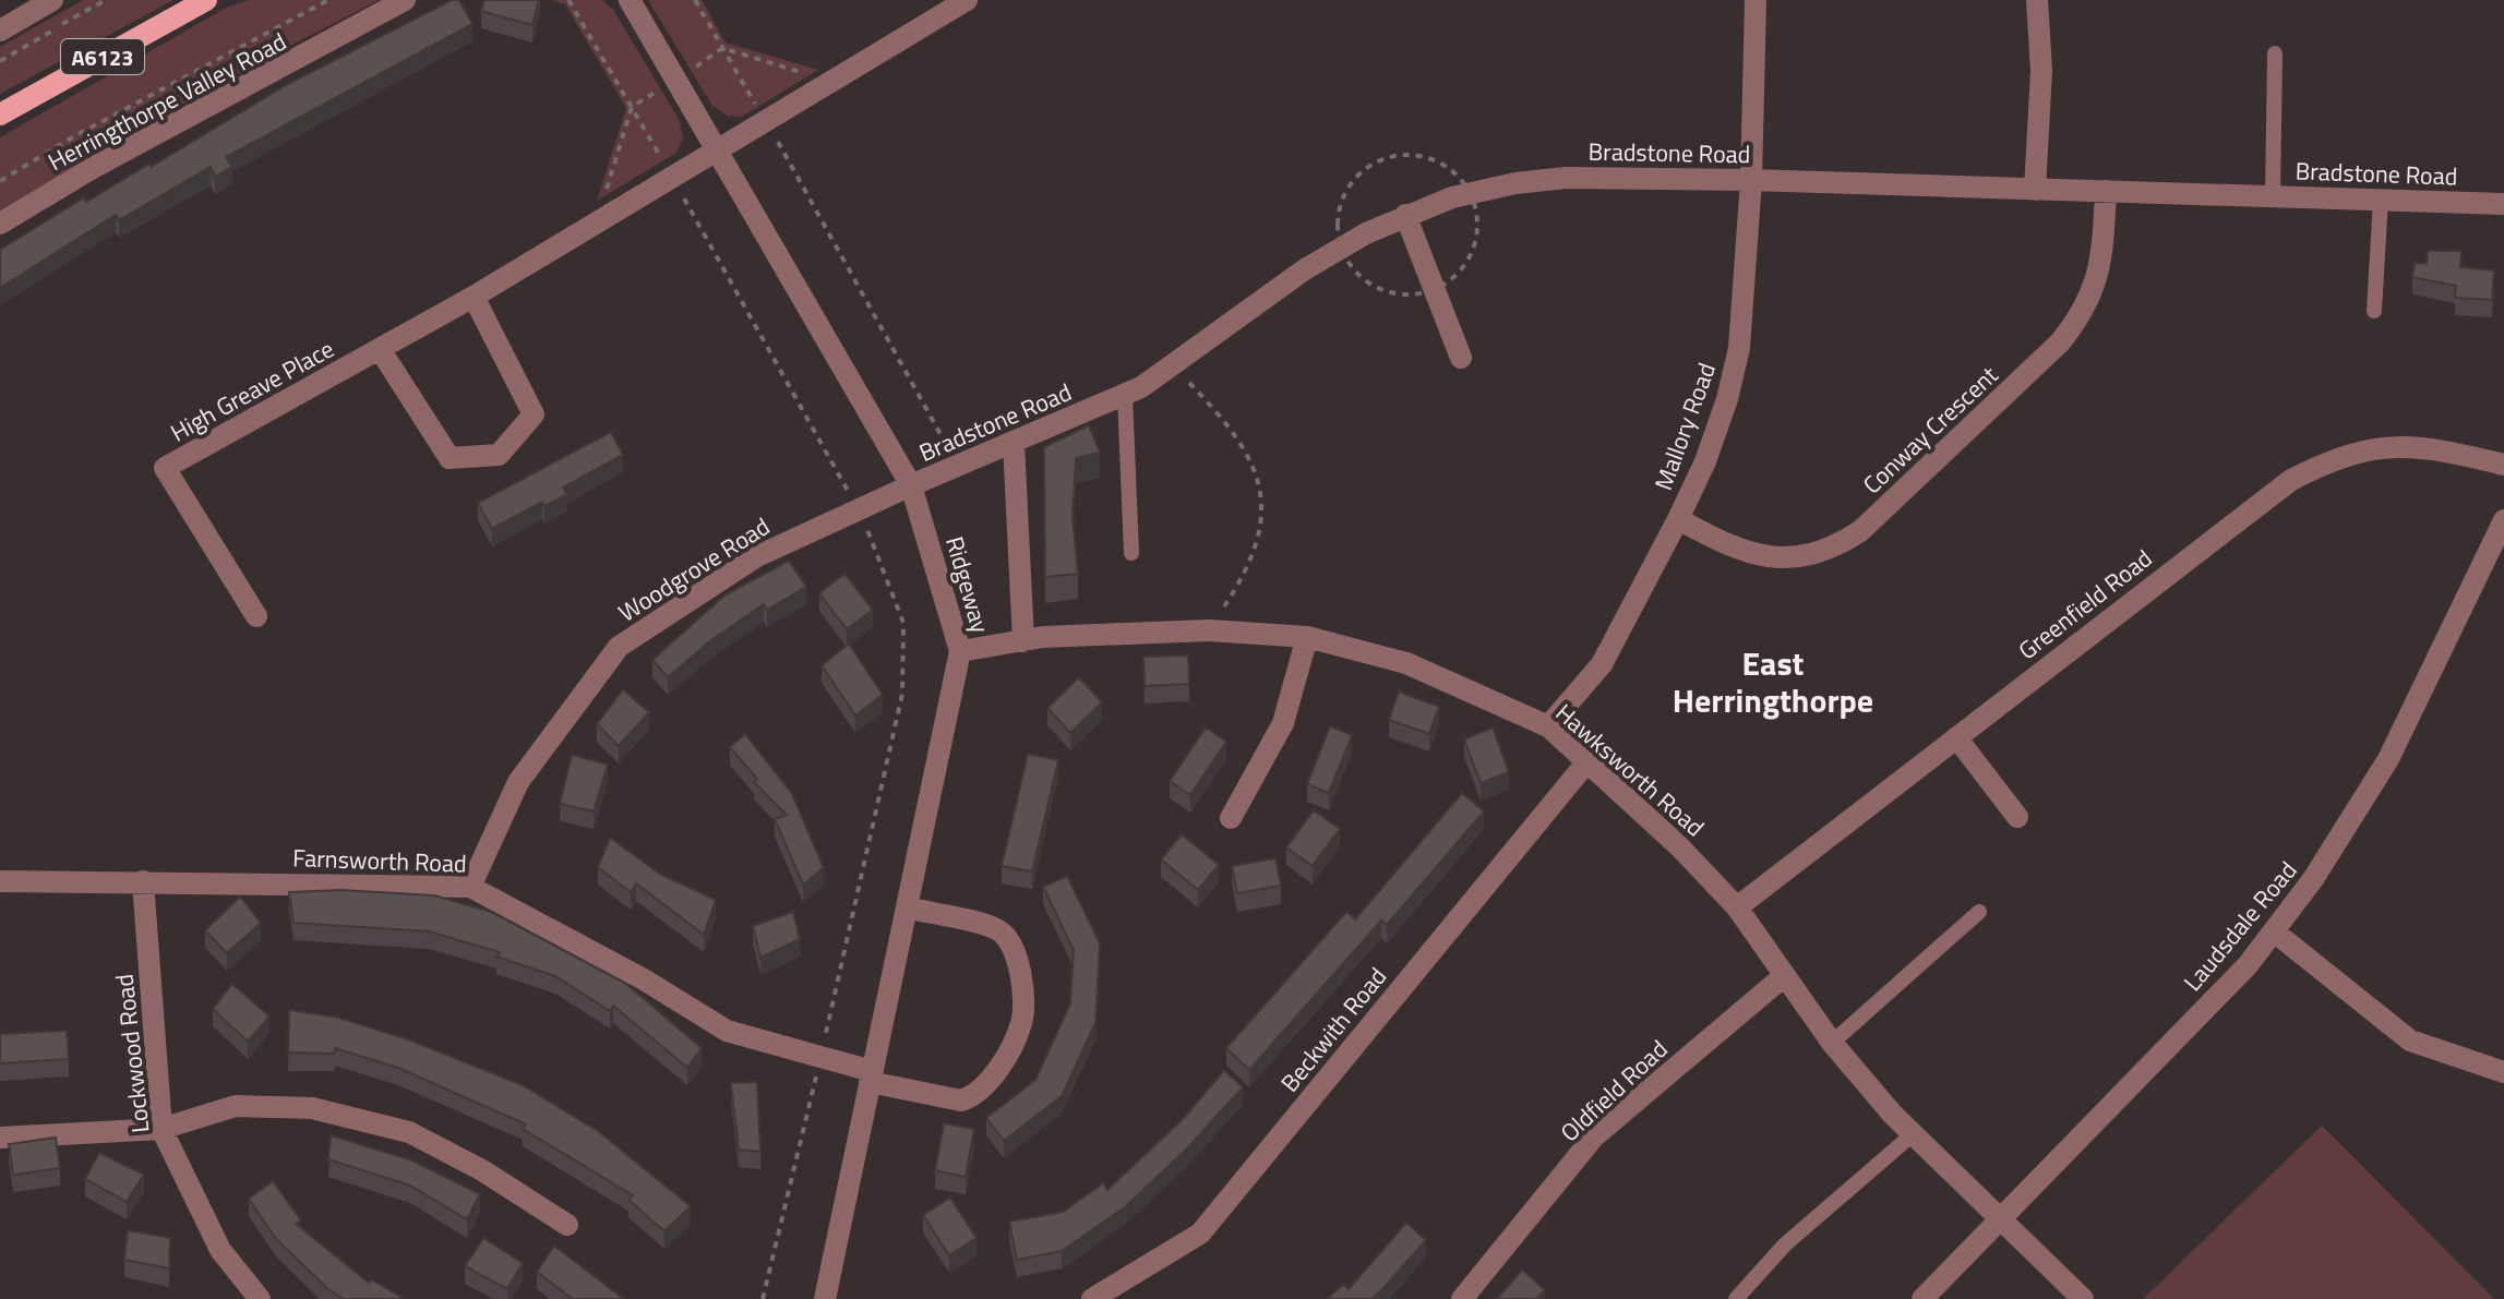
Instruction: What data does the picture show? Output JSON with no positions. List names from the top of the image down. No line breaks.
{"streets":{"main road":["A6123"],"street":["Herringthorpe Valley Road","Bradstone Road","High Greave Place","Mallory Road","Conway Crescent","Woodgrove Road","Ridgeway","Greenfield Road","Hawksworth Road","Farnsworth Road","Laudsdale Road","Beckwith Road","Lockwood Road","Oldfield Road"]},"crossings":[["Bradstone Road","Mallory Road"],["Bradstone Road","Conway Crescent"],["Bradstone Road","Woodgrove Road"],["Bradstone Road","Ridgeway"],["Bradstone Road","Hawksworth Road"],["High Greave Place","Ridgeway"],["Mallory Road","Conway Crescent"],["Mallory Road","Hawksworth Road"],["Woodgrove Road","Ridgeway"],["Woodgrove Road","Farnsworth Road"],["Ridgeway","Hawksworth Road"],["Ridgeway","Farnsworth Road"],["Greenfield Road","Hawksworth Road"],["Hawksworth Road","Laudsdale Road"],["Hawksworth Road","Beckwith Road"],["Hawksworth Road","Oldfield Road"],["Farnsworth Road","Lockwood Road"]],"districts":["East Herringthorpe"]}
